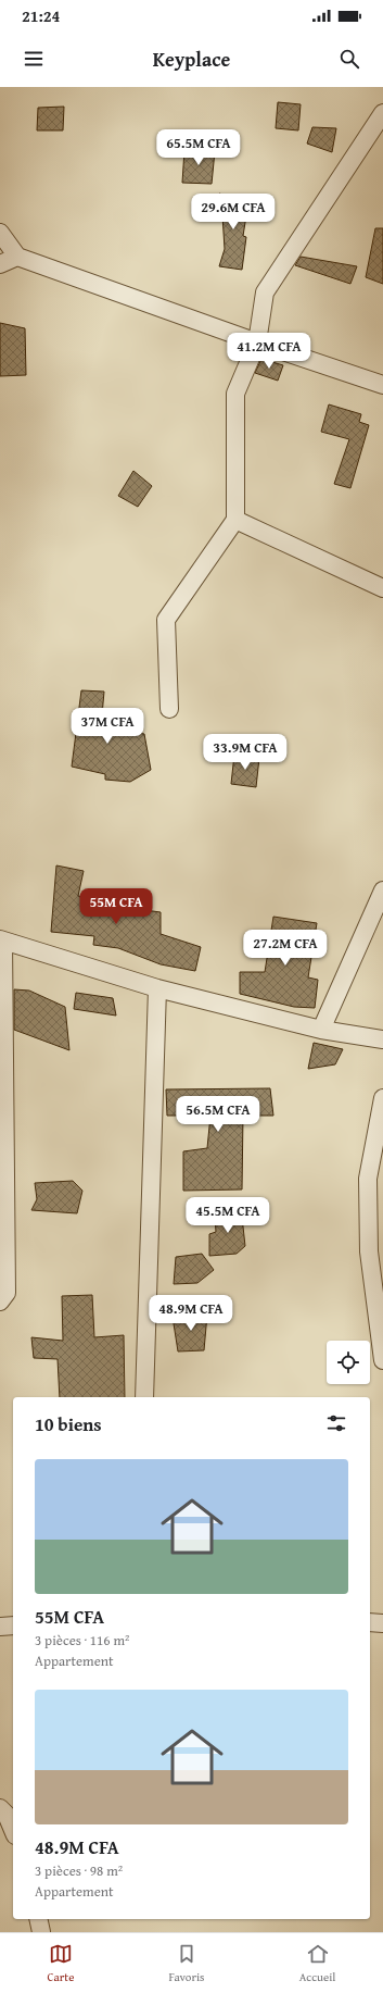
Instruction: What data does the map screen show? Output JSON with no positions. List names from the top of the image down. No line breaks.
{"page":{"status":"21:24","header":"Keyplace","price":["65.5M CFA","29.6M CFA","41.2M CFA","37M CFA","33.9M CFA","55M CFA","27.2M CFA","56.5M CFA","45.5M CFA","48.9M CFA"],"heading":"10 biens","list":[{"name":"55M CFA","note":"3 pièces · 116 m² · Appartement"},{"name":"48.9M CFA","note":"3 pièces · 98 m² · Appartement"}],"tabs":["Carte","Favoris","Accueil"]}}
